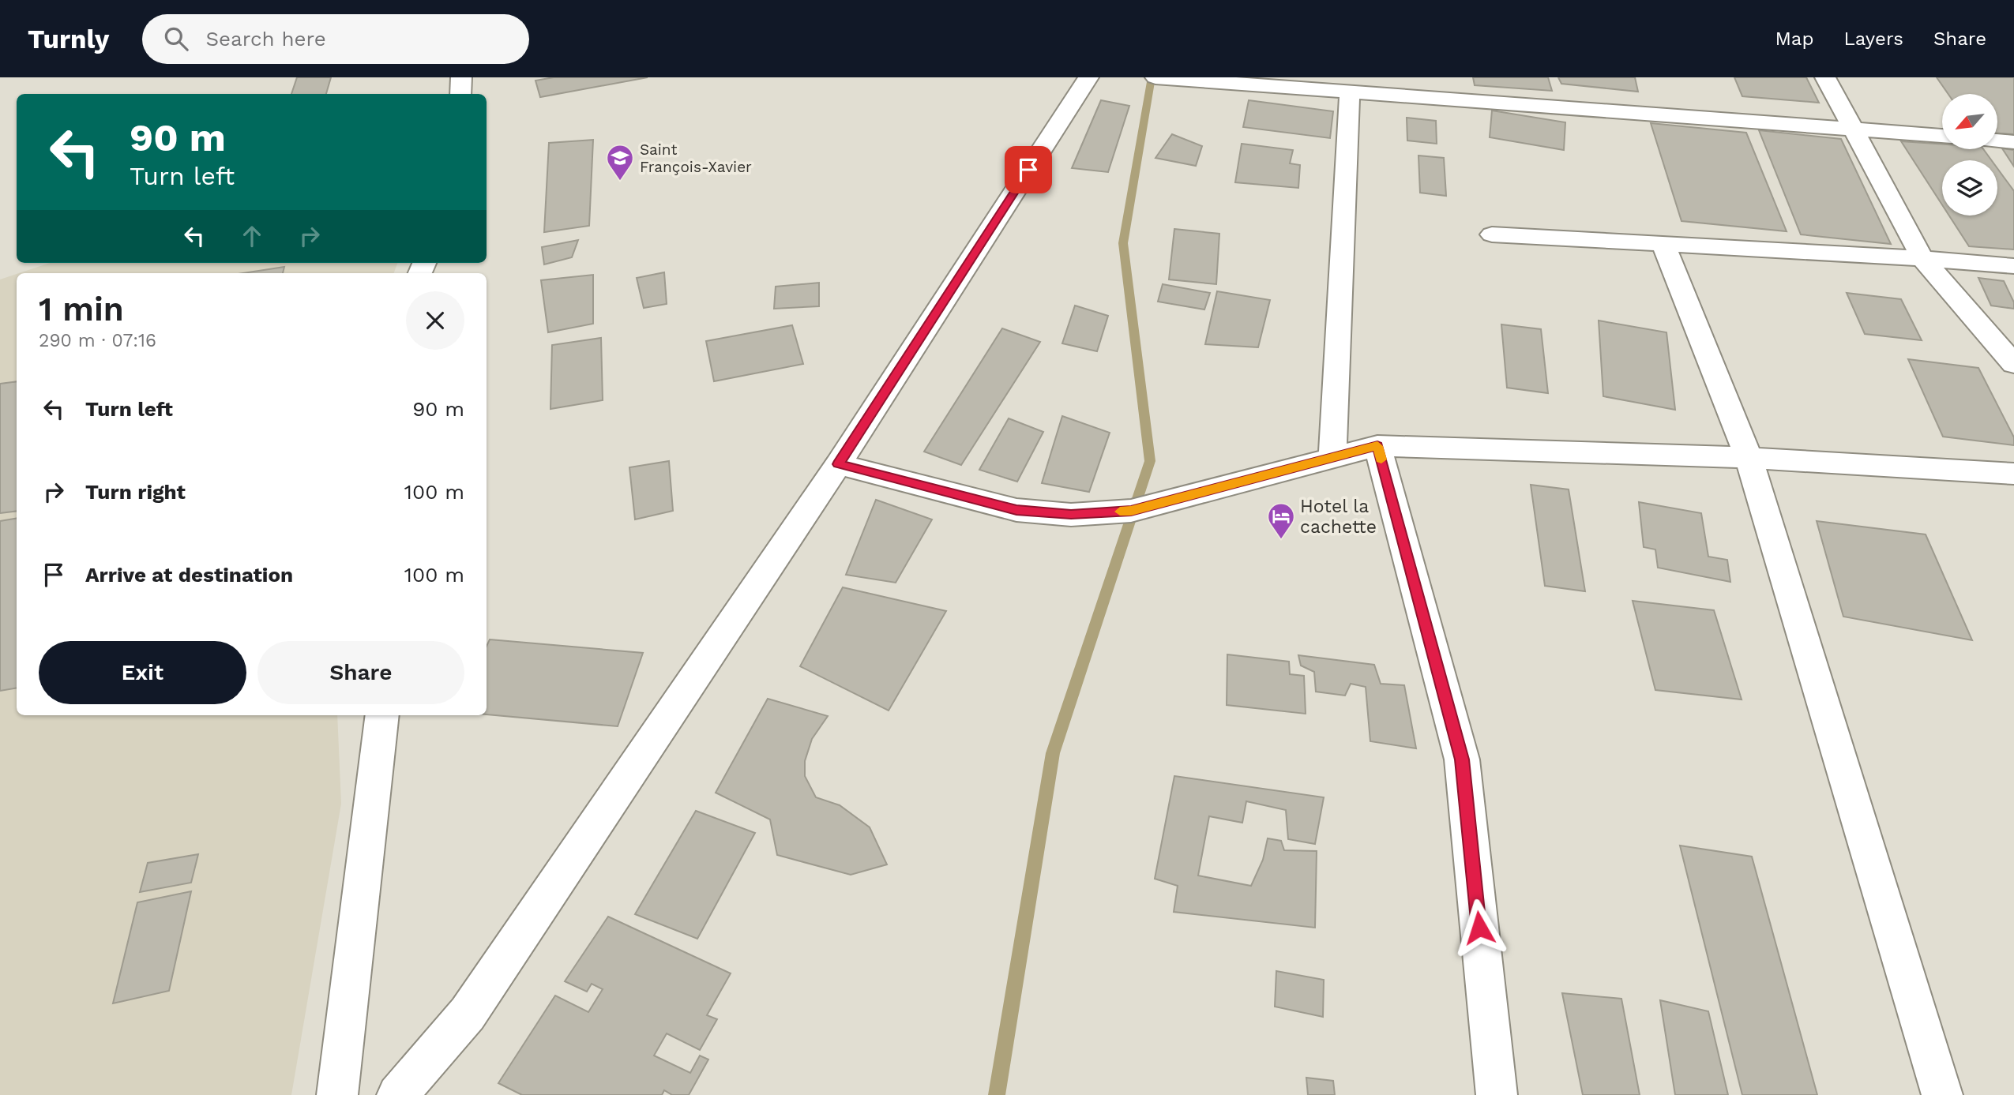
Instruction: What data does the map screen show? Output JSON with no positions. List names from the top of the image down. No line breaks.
{"places":{"school or university":["Saint François-Xavier"],"hotel":["Hotel la cachette"]},"north":"bottom left","page":{"header":"Turnly","search":"Search here","nav":["Map","Layers","Share"],"turn":["90 m","Turn left"],"heading":["1 min","290 m · 07:16"],"list":[{"name":"Turn left","value":"90 m"},{"name":"Turn right","value":"100 m"},{"name":"Arrive at destination","value":"100 m"}],"buttons":["Exit","Share"]}}
